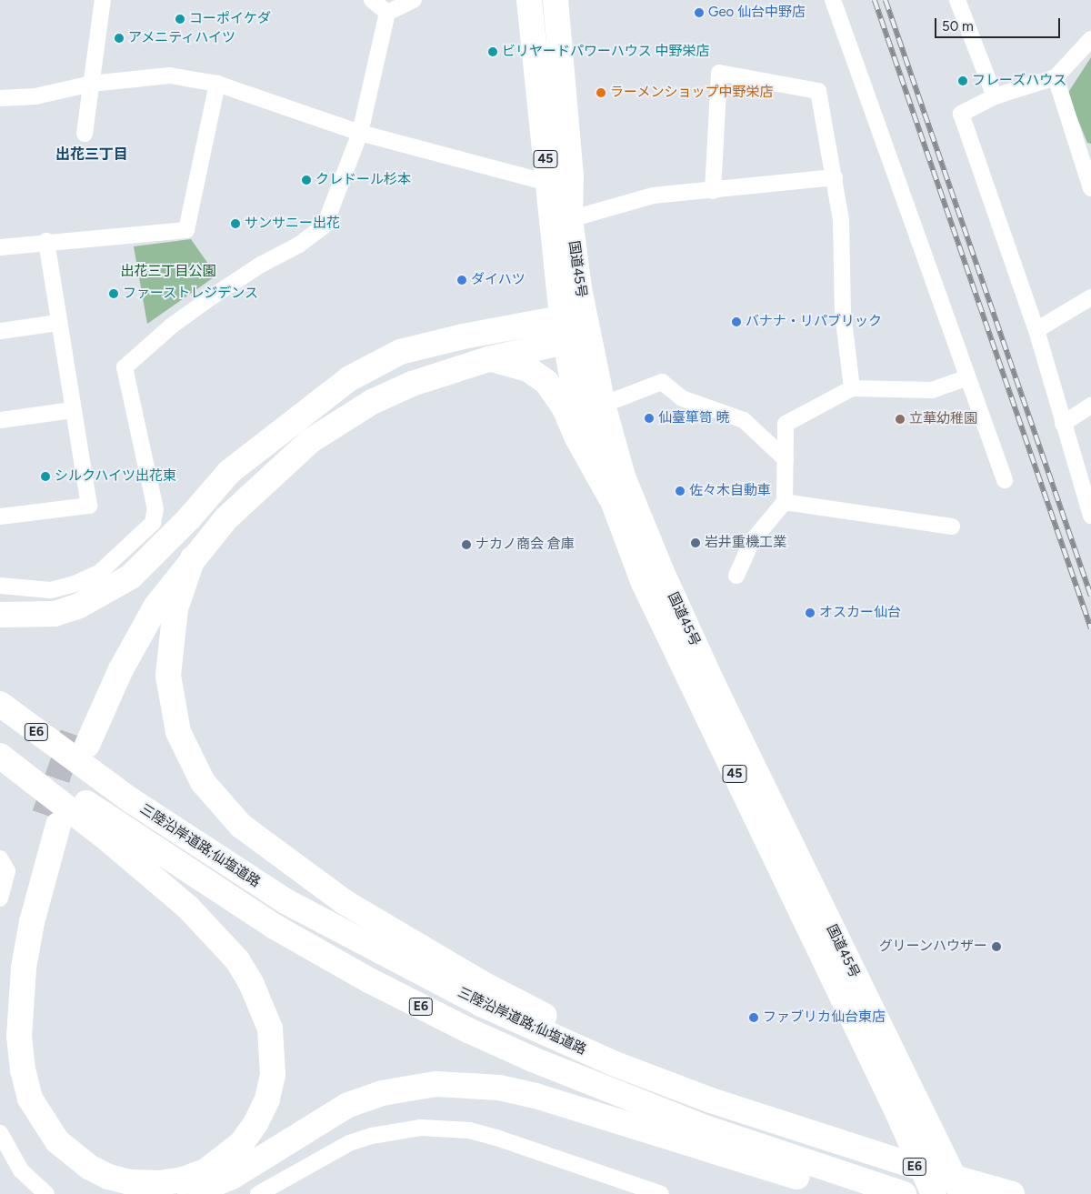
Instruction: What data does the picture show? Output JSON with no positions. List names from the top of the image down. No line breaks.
{"streets":{"highway":["45","国道45号","E6","三陸沿岸道路;仙塩道路"]},"crossings":[["E6","三陸沿岸道路;仙塩道路"]],"districts":["出花三丁目"],"parks":["出花三丁目公園"],"places":["Geo 仙台中野店","コーポイケダ","アメニティハイツ","ビリヤードパワーハウス 中野栄店","フレーズハウス","ラーメンショップ中野栄店","クレドール杉本","サンサニー出花","ダイハツ","ファーストレジデンス","バナナ・リパブリック","仙臺箪笥 暁","立華幼稚園","シルクハイツ出花東","佐々木自動車","岩井重機工業","ナカノ商会 倉庫","オスカー仙台","グリーンハウザー","ファブリカ仙台東店"],"scale_bar":"50 m"}
